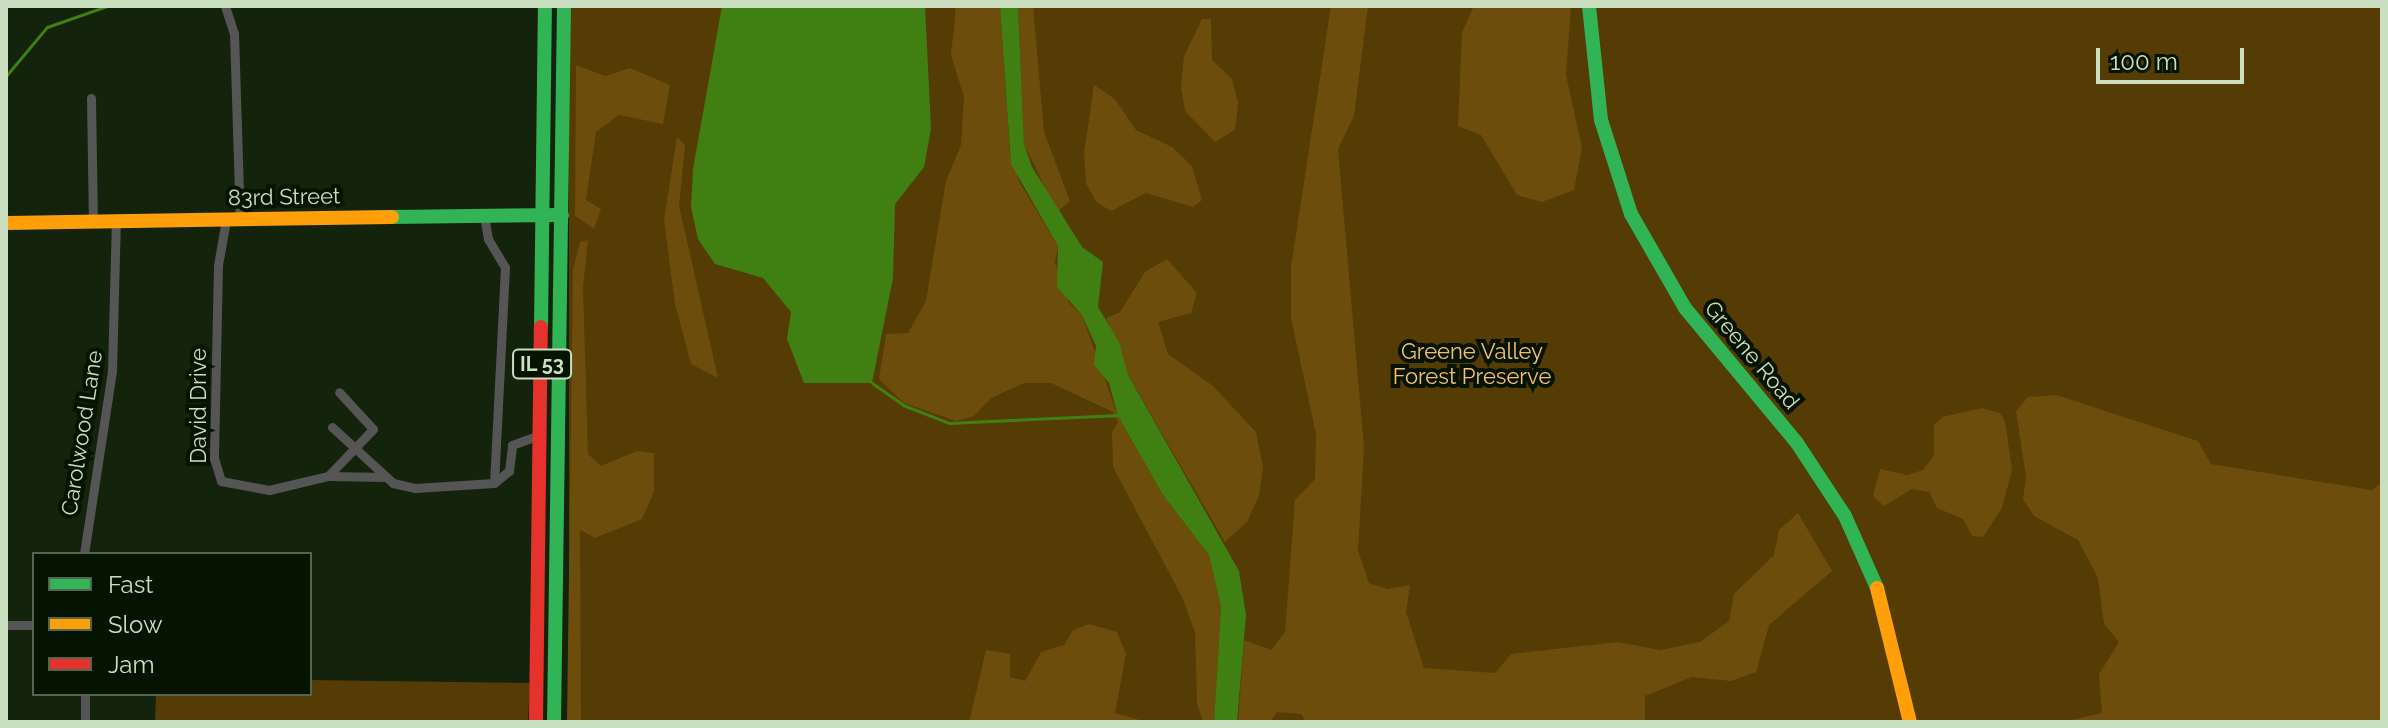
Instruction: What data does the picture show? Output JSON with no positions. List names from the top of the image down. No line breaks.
{"streets":{"main road":["83rd Street","Greene Road","IL 53"],"street":["David Drive","Carolwood Lane"]},"crossings":[["83rd Street","IL 53"],["83rd Street","David Drive"],["83rd Street","Carolwood Lane"]],"parks":["Greene Valley Forest Preserve"],"legend":["Fast","Slow","Jam"],"scale_bar":"100 m"}
